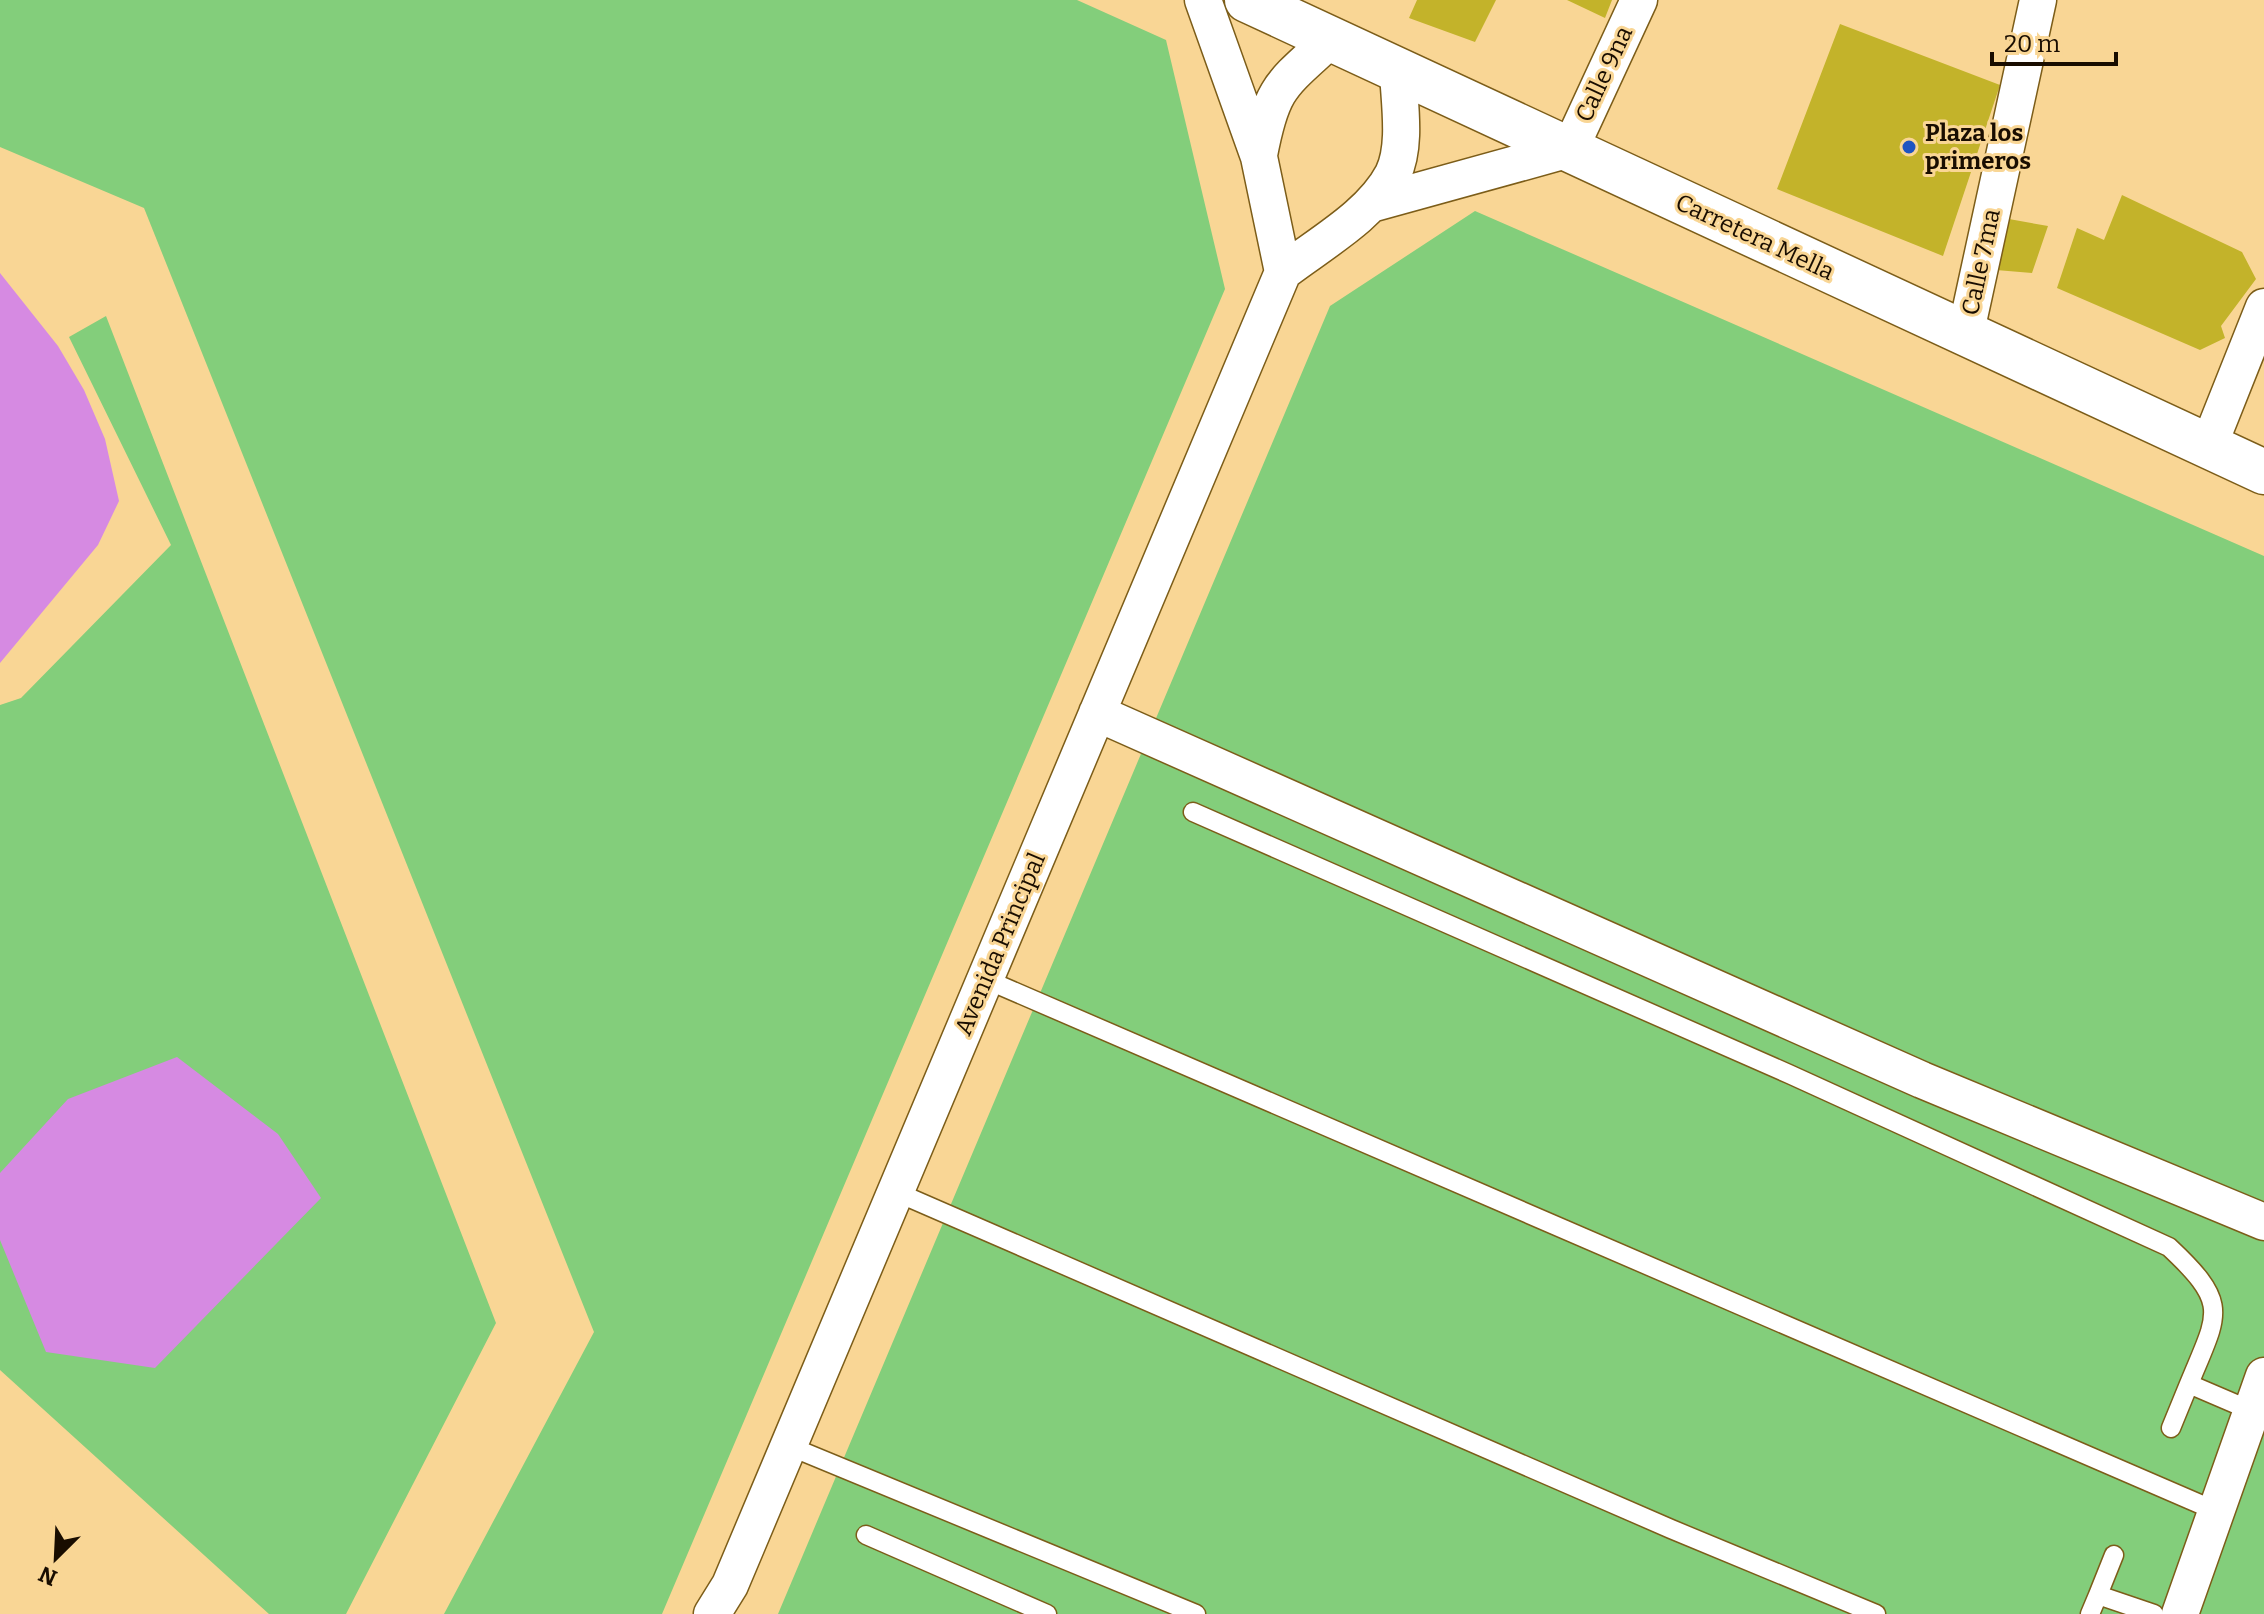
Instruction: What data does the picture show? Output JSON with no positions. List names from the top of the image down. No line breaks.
{"streets":{"main road":["Carretera Mella"],"street":["Calle 9na","Calle 7ma","Avenida Principal"]},"crossings":[["Calle 9na","Carretera Mella"],["Carretera Mella","Calle 7ma"]],"places":["Plaza los primeros"],"scale_bar":"20 m","north":"bottom left"}
